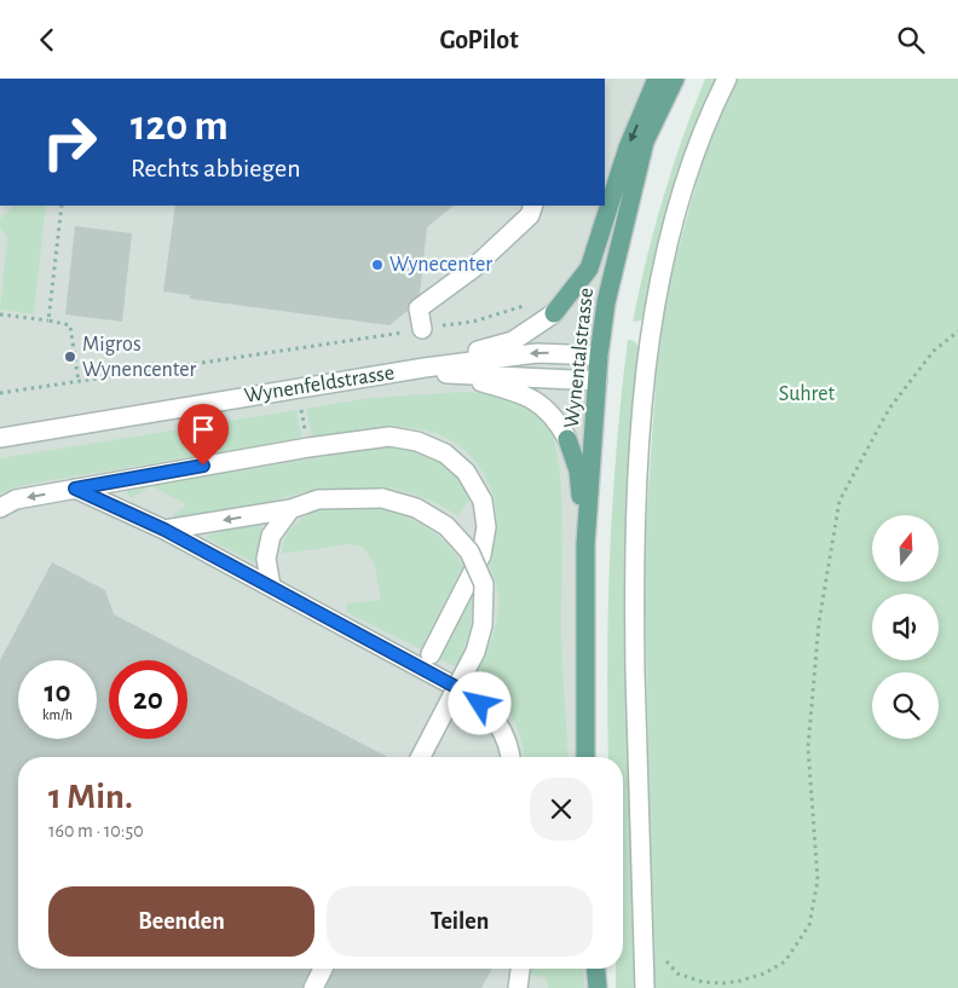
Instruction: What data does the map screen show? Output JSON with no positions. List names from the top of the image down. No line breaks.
{"streets":{"main road":["Wynentalstrasse"],"street":["Wynenfeldstrasse"]},"crossings":[["Wynentalstrasse","Wynenfeldstrasse"]],"parks":["Suhret"],"places":["Wynecenter","Migros Wynencenter"],"north":"top","page":{"header":"GoPilot","turn":["120 m","Rechts abbiegen"],"speed":"10 km/h","limit":"20","heading":["1 Min.","160 m · 10:50"],"buttons":["Beenden","Teilen"]}}
